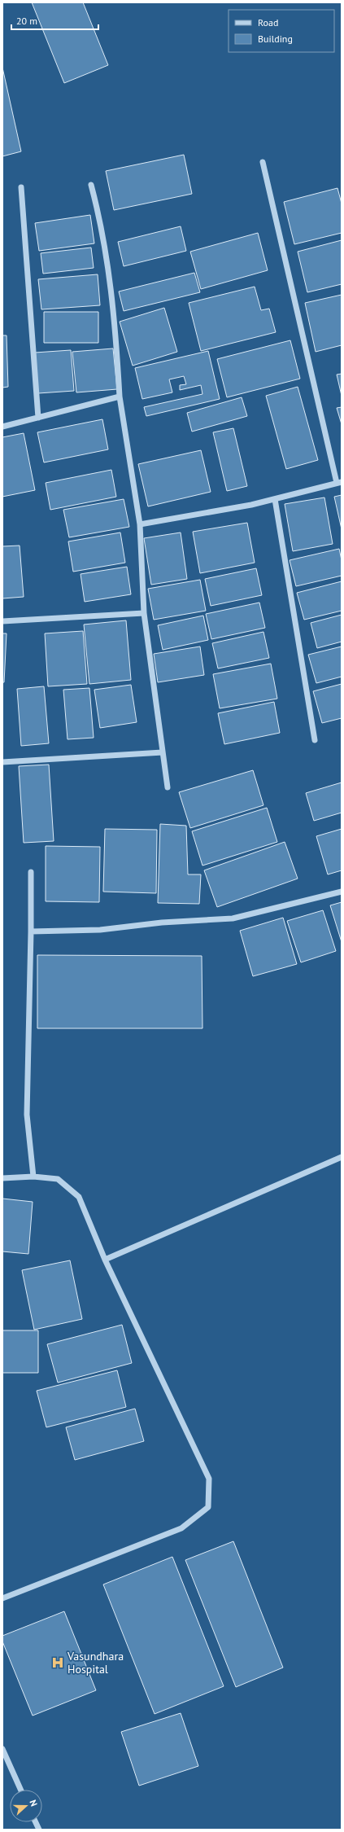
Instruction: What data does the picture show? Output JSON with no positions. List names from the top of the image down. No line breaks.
{"places":{"hospital":["Vasundhara Hospital"]},"legend":["Road","Building"],"scale_bar":"20 m","north":"right"}
